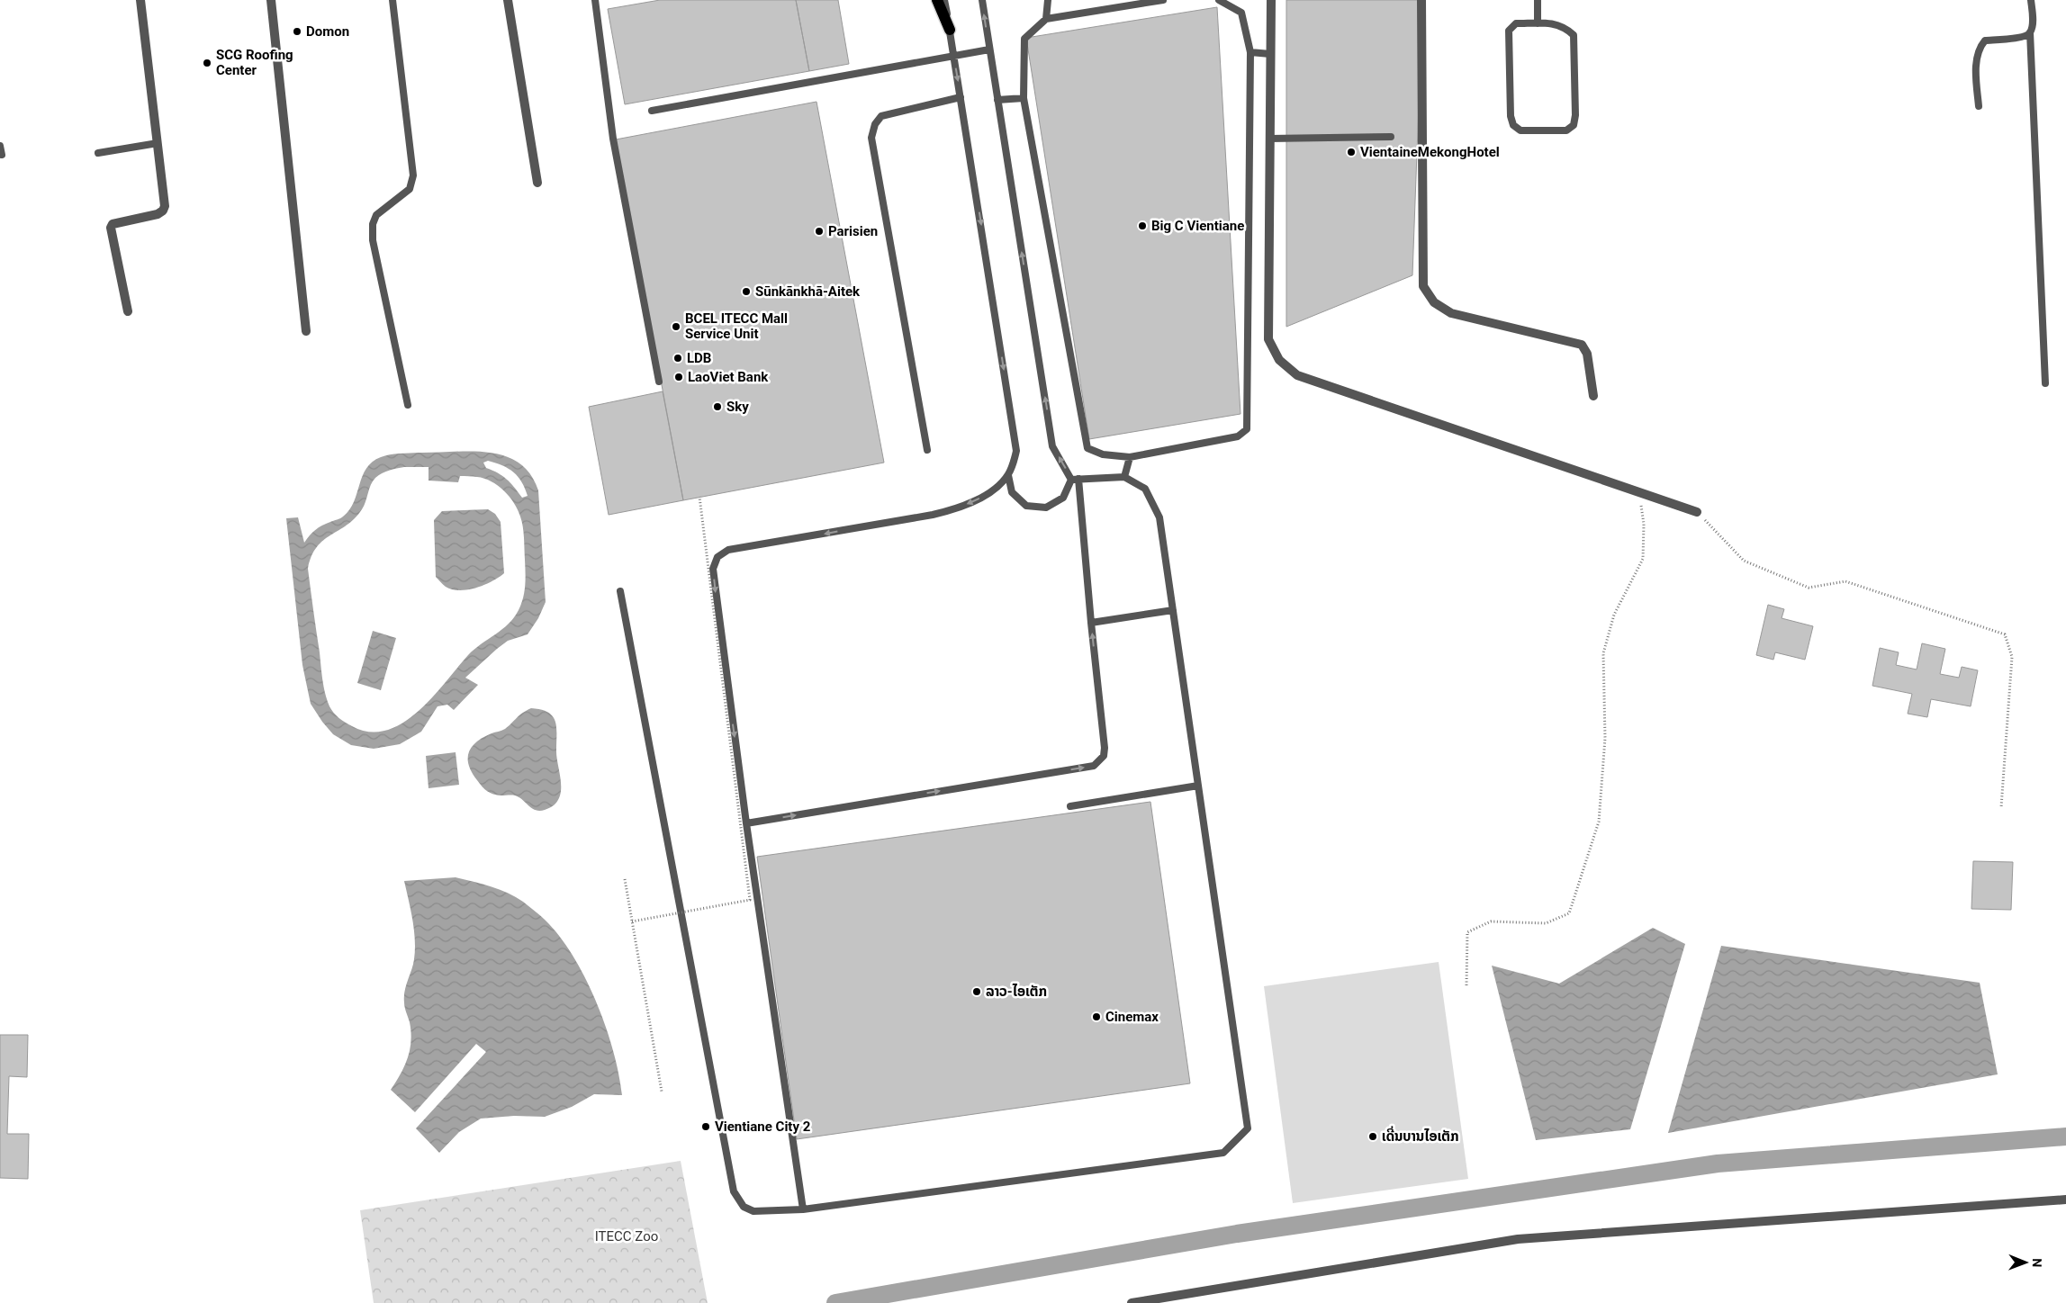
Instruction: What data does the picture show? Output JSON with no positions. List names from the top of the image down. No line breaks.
{"parks":["ITECC Zoo"],"places":["Domon","SCG Roofing Center","VientaineMekongHotel","Big C Vientiane","Parisien","Sūnkānkhā-Aitek","BCEL ITECC Mall Service Unit","LDB","LaoViet Bank","Sky","ລາວ-ໄອເຕັກ","Cinemax","Vientiane City 2","ເດີ່ນບານໄອເຕັກ"],"north":"right"}
